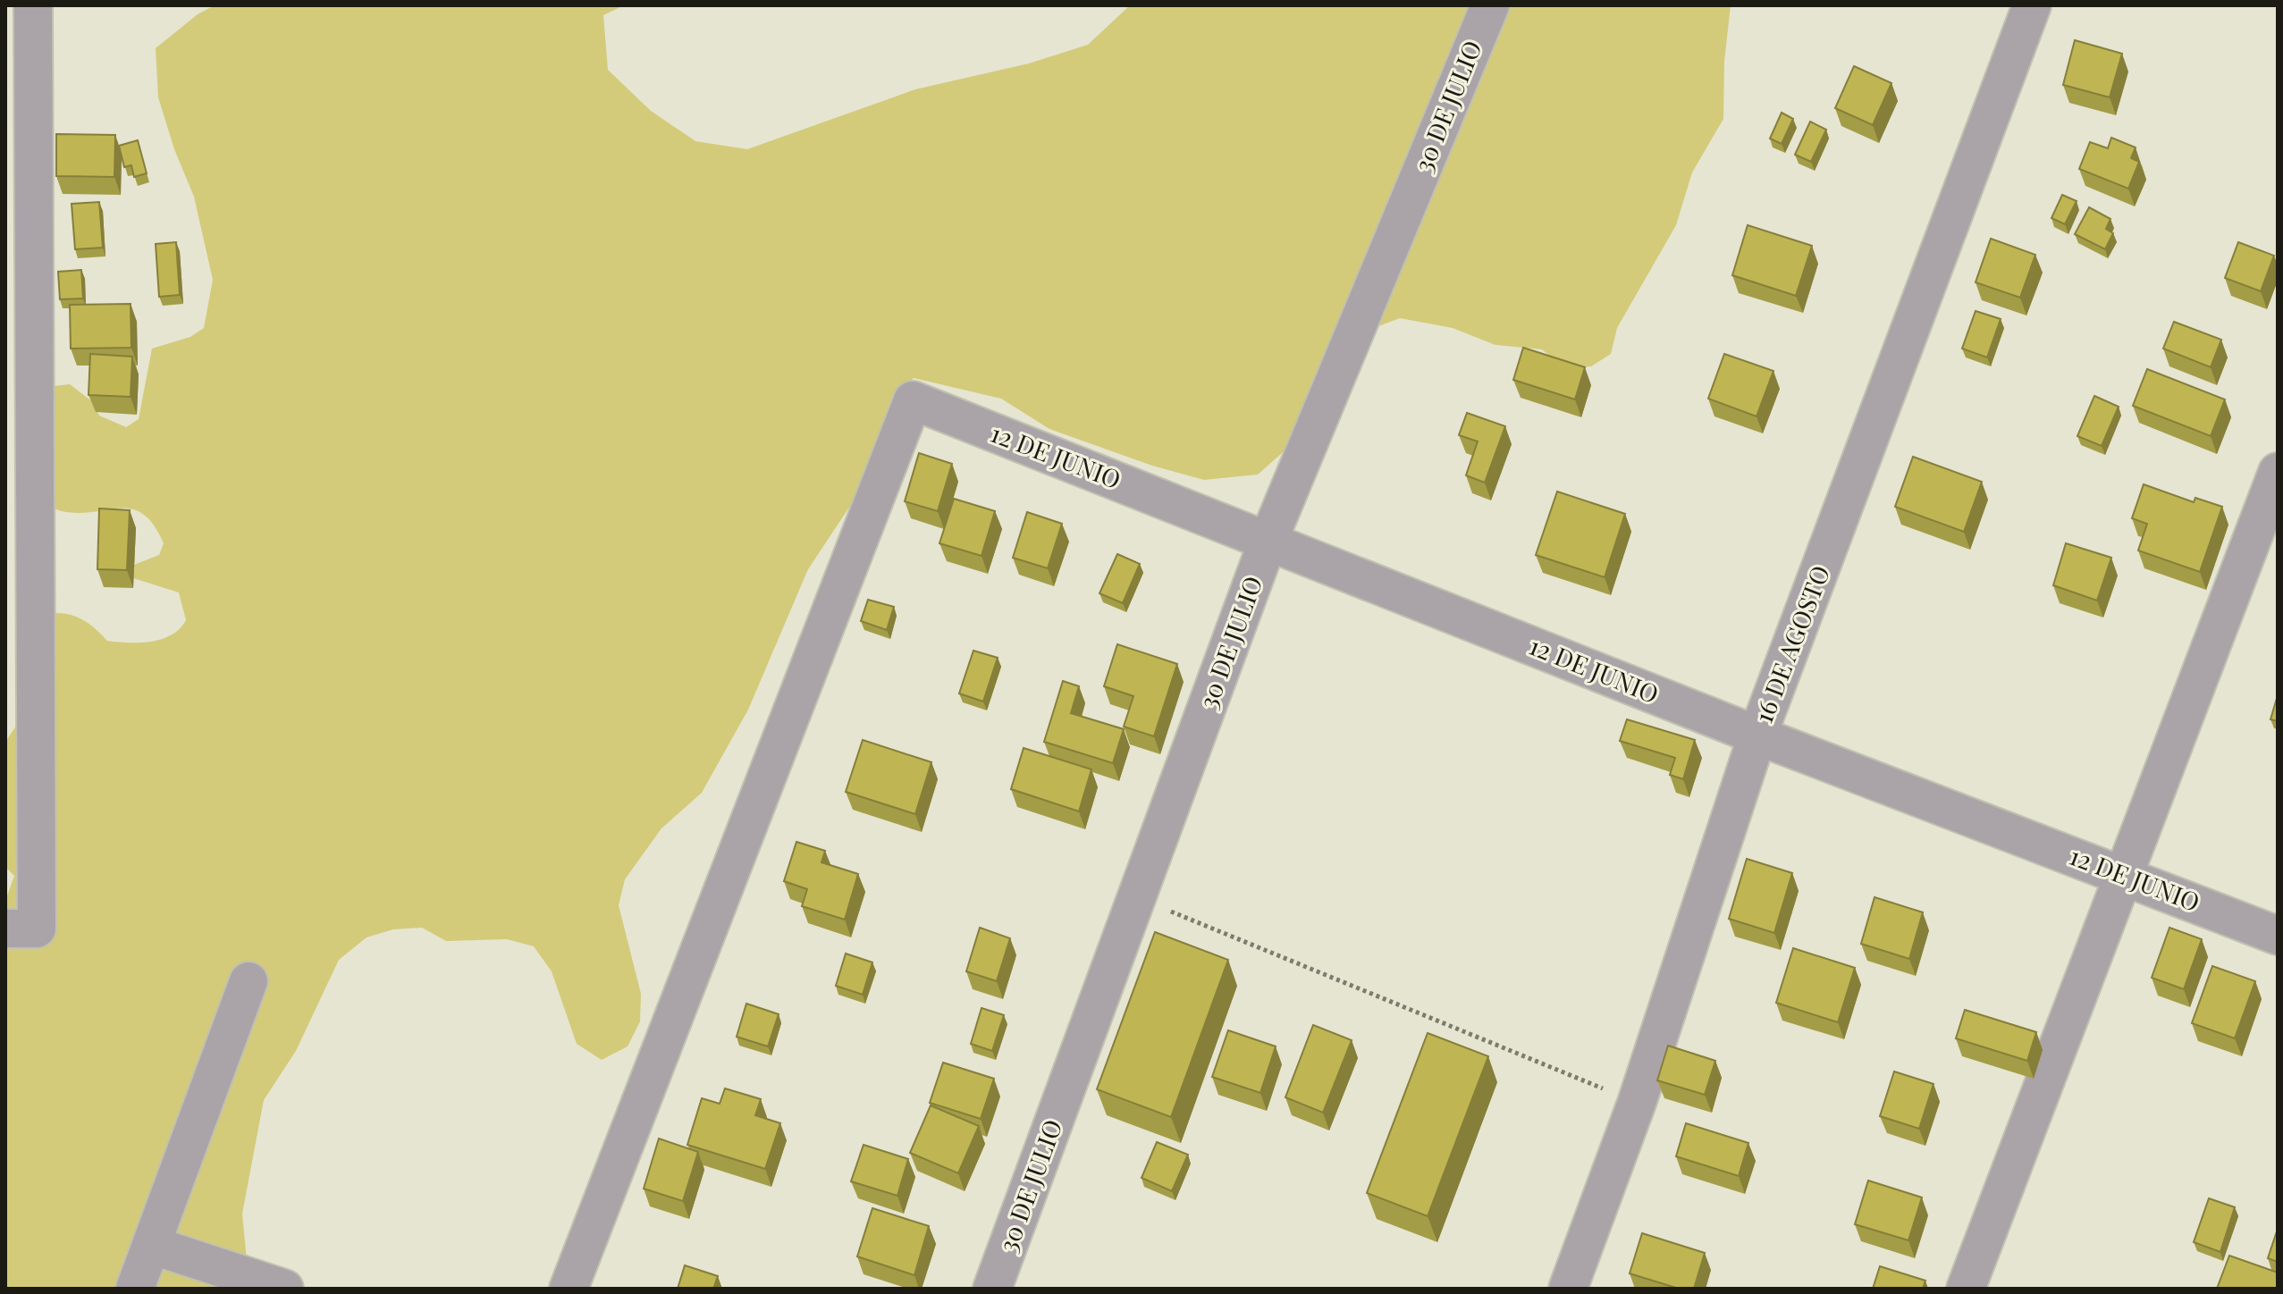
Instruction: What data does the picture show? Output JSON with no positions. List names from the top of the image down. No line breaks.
{"streets":{"street":["30 DE JULIO","12 DE JUNIO","16 DE AGOSTO"]},"crossings":[["30 DE JULIO","12 DE JUNIO"],["12 DE JUNIO","16 DE AGOSTO"]]}
